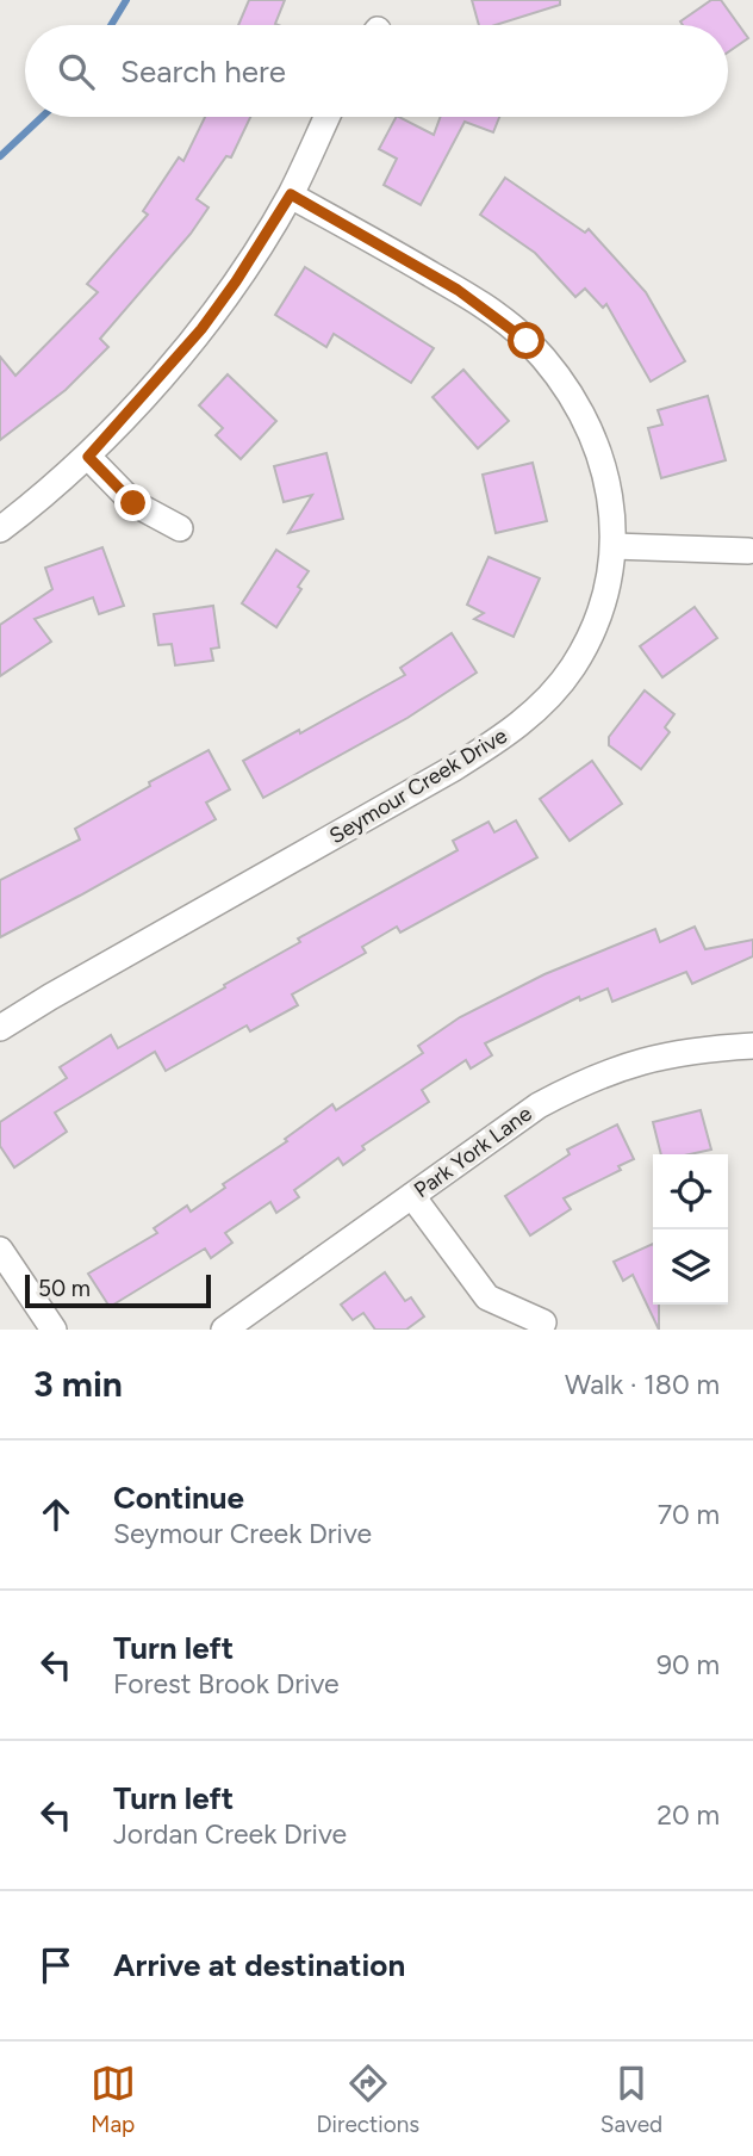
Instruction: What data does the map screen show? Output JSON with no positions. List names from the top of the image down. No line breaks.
{"streets":{"street":["Seymour Creek Drive","Park York Lane"]},"scale_bar":"50 m","page":{"search":"Search here","scale":"50 m","heading":["3 min","Walk · 180 m"],"list":[["Continue","Seymour Creek Drive","70 m"],["Turn left","Forest Brook Drive","90 m"],["Turn left","Jordan Creek Drive","20 m"],"Arrive at destination"],"nav":["Map","Directions","Saved"]}}
